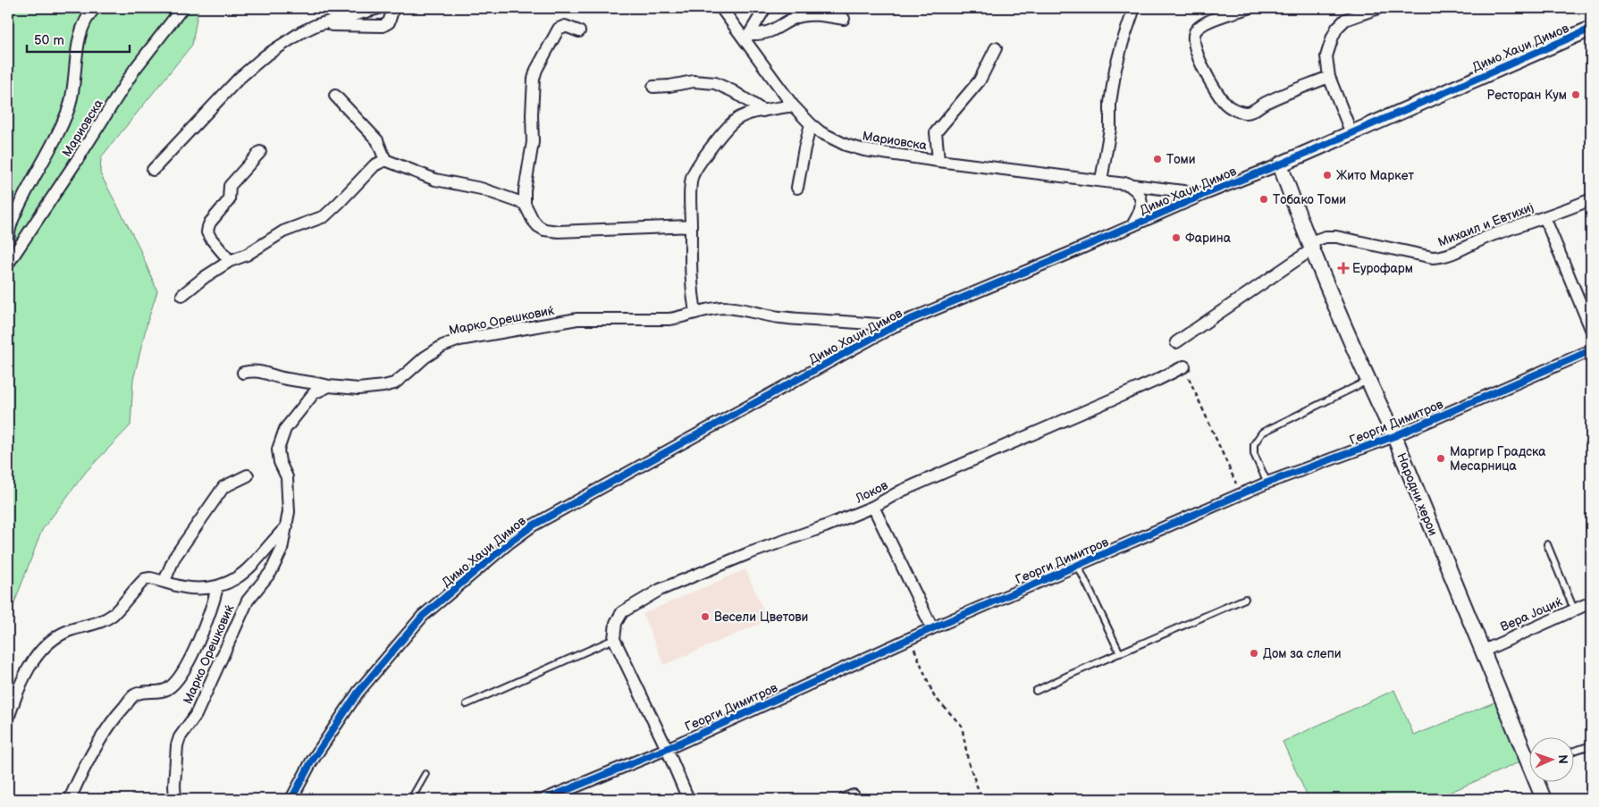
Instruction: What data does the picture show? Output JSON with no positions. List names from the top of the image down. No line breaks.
{"streets":{"street":["Димо Хаџи Димов","Мариовска","Михаил и Евтихиј","Марко Орешковиќ","Георги Димитров","Локов","Народни херои","Вера Јоциќ"]},"crossings":[["Димо Хаџи Димов","Мариовска"],["Димо Хаџи Димов","Марко Орешковиќ"],["Димо Хаџи Димов","Народни херои"],["Михаил и Евтихиј","Народни херои"],["Георги Димитров","Народни херои"],["Народни херои","Вера Јоциќ"]],"places":{"other":["Ресторан Кум","Томи","Жито Маркет","Тобако Томи","Фарина","Маргир Градска Месарница","Весели Цветови","Дом за слепи"],"health":["Еурофарм"]},"scale_bar":"50 m","north":"right"}
